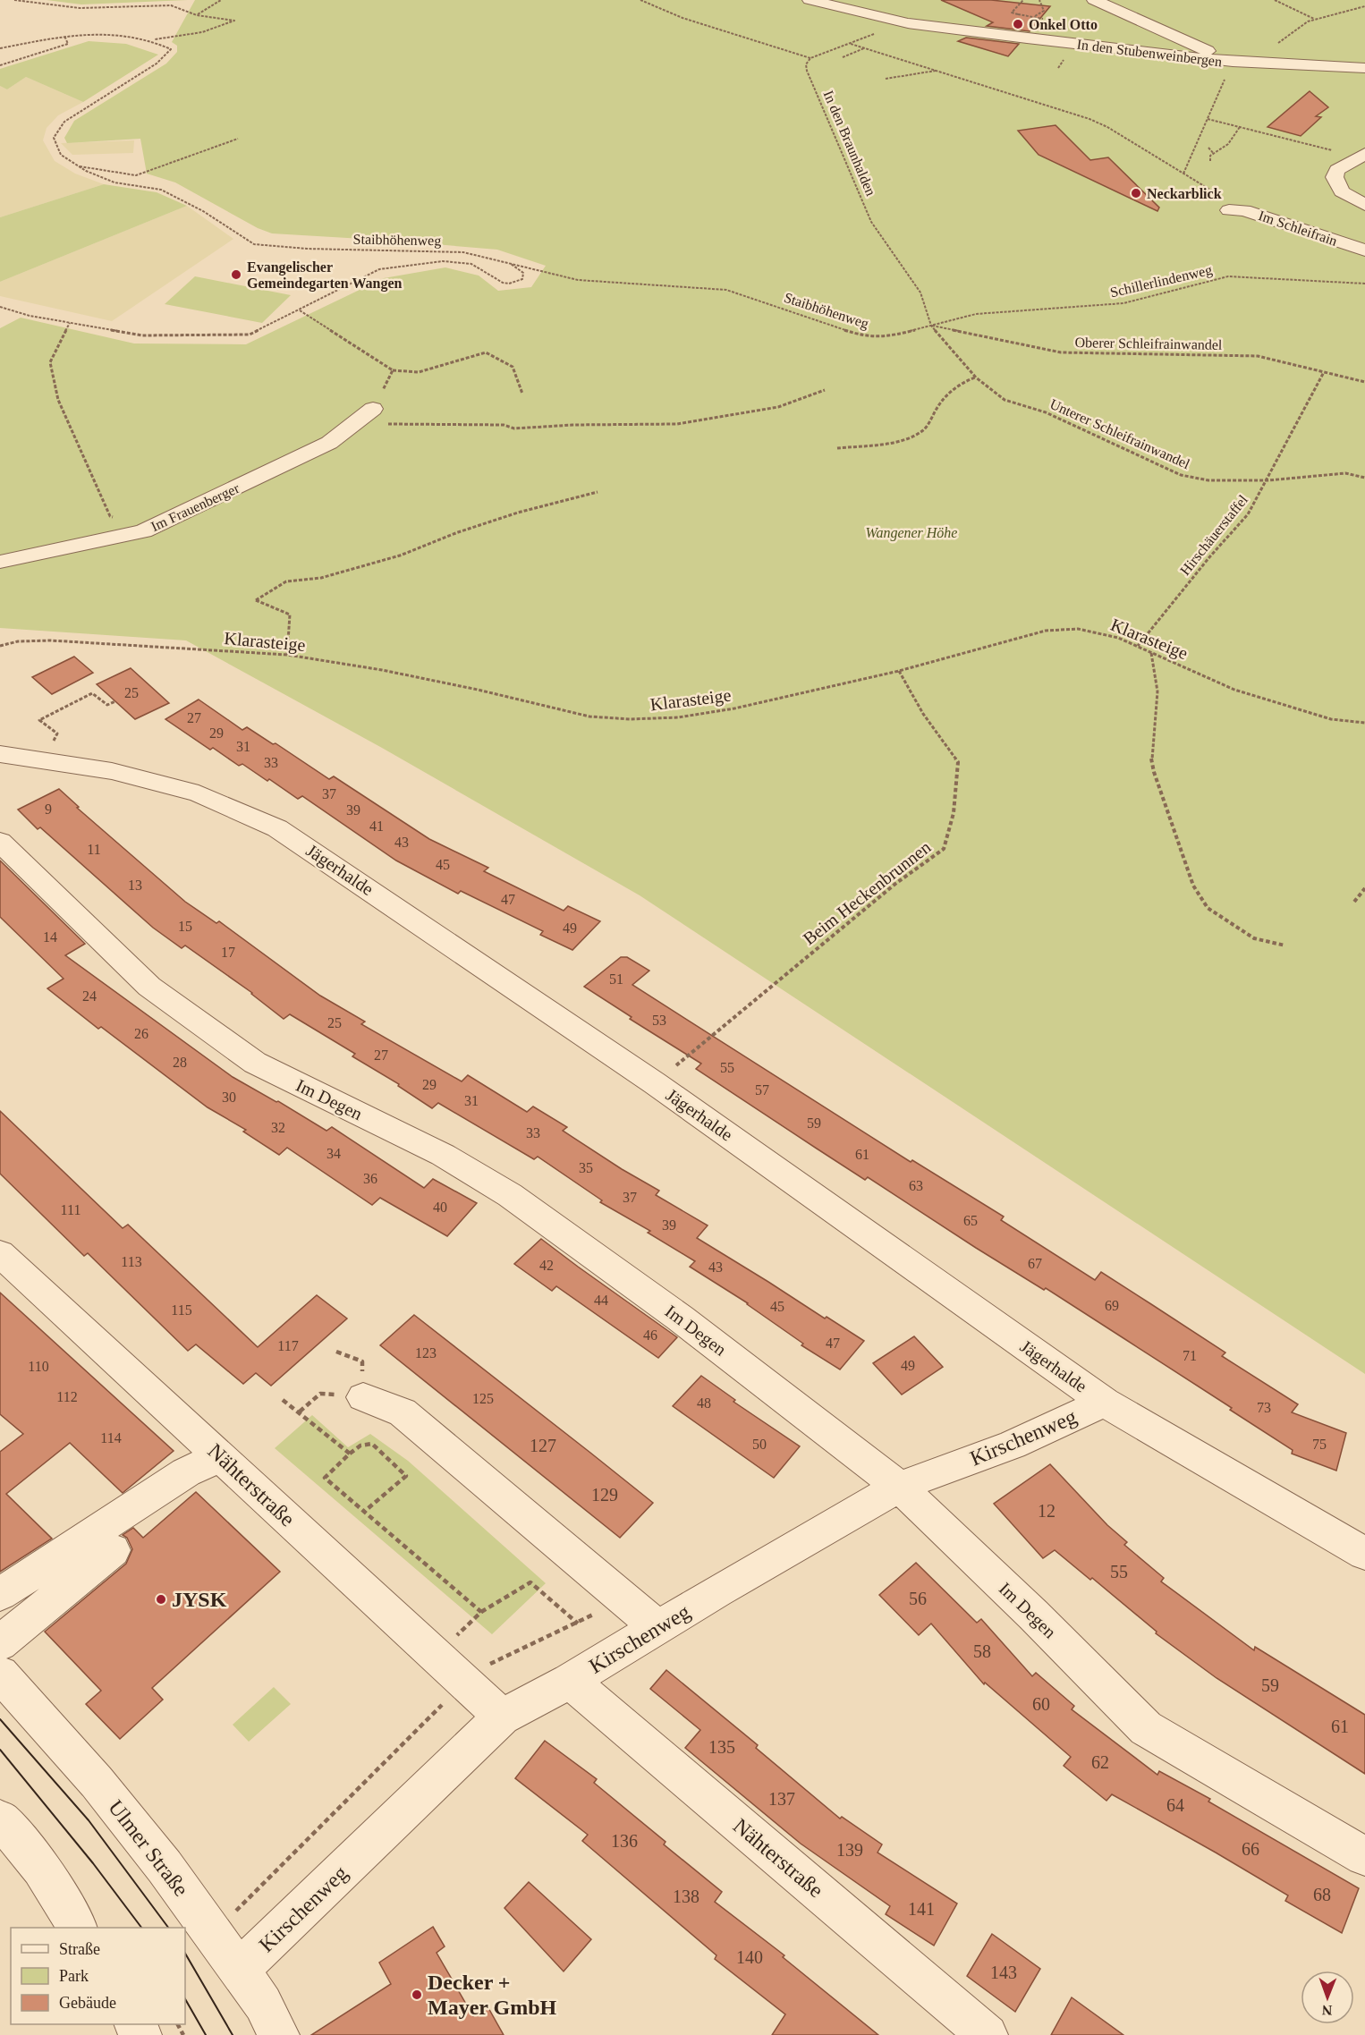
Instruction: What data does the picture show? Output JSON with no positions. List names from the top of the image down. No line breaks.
{"streets":{"street":["In den Stubenweinbergen","Im Schleifrain","Im Frauenberger","Jägerhalde","Im Degen","Kirschenweg","Nähterstraße","Ulmer Straße"],"path":["In den Braunhalden","Staibhöhenweg","Schillerlindenweg","Oberer Schleifrainwandel","Unterer Schleifrainwandel","Hirschäuerstaffel","Klarasteige","Beim Heckenbrunnen"]},"crossings":[["In den Braunhalden","Staibhöhenweg"],["In den Braunhalden","Schillerlindenweg"],["In den Braunhalden","Oberer Schleifrainwandel"],["In den Braunhalden","Unterer Schleifrainwandel"],["Staibhöhenweg","Schillerlindenweg"],["Staibhöhenweg","Oberer Schleifrainwandel"],["Staibhöhenweg","Unterer Schleifrainwandel"],["Schillerlindenweg","Oberer Schleifrainwandel"],["Schillerlindenweg","Unterer Schleifrainwandel"],["Oberer Schleifrainwandel","Unterer Schleifrainwandel"],["Oberer Schleifrainwandel","Hirschäuerstaffel"],["Unterer Schleifrainwandel","Hirschäuerstaffel"],["Hirschäuerstaffel","Klarasteige"],["Klarasteige","Beim Heckenbrunnen"],["Jägerhalde","Beim Heckenbrunnen"],["Jägerhalde","Kirschenweg"],["Im Degen","Kirschenweg"],["Kirschenweg","Nähterstraße"],["Kirschenweg","Ulmer Straße"]],"parks":["Wangener Höhe"],"places":["Onkel Otto","Neckarblick","Evangelischer Gemeindegarten Wangen","JYSK","Decker + Mayer GmbH"],"house_numbers":["25","27","29","31","33","37","9","39","41","43","11","45","13","47","15","49","14","17","51","24","53","25","26","27","28","55","29","57","30","31","59","32","33","34","61","35","36","63","37","40","111","65","39","113","67","42","43","44","69","45","115","46","47","117","123","71","49","110","112","125","48","73","114","50","75","127","129","12","55","56","58","59","60","61","135","62","137","64","136","66","139","68","138","141","140","143"],"legend":["Straße","Park","Gebäude"],"north":"bottom"}
